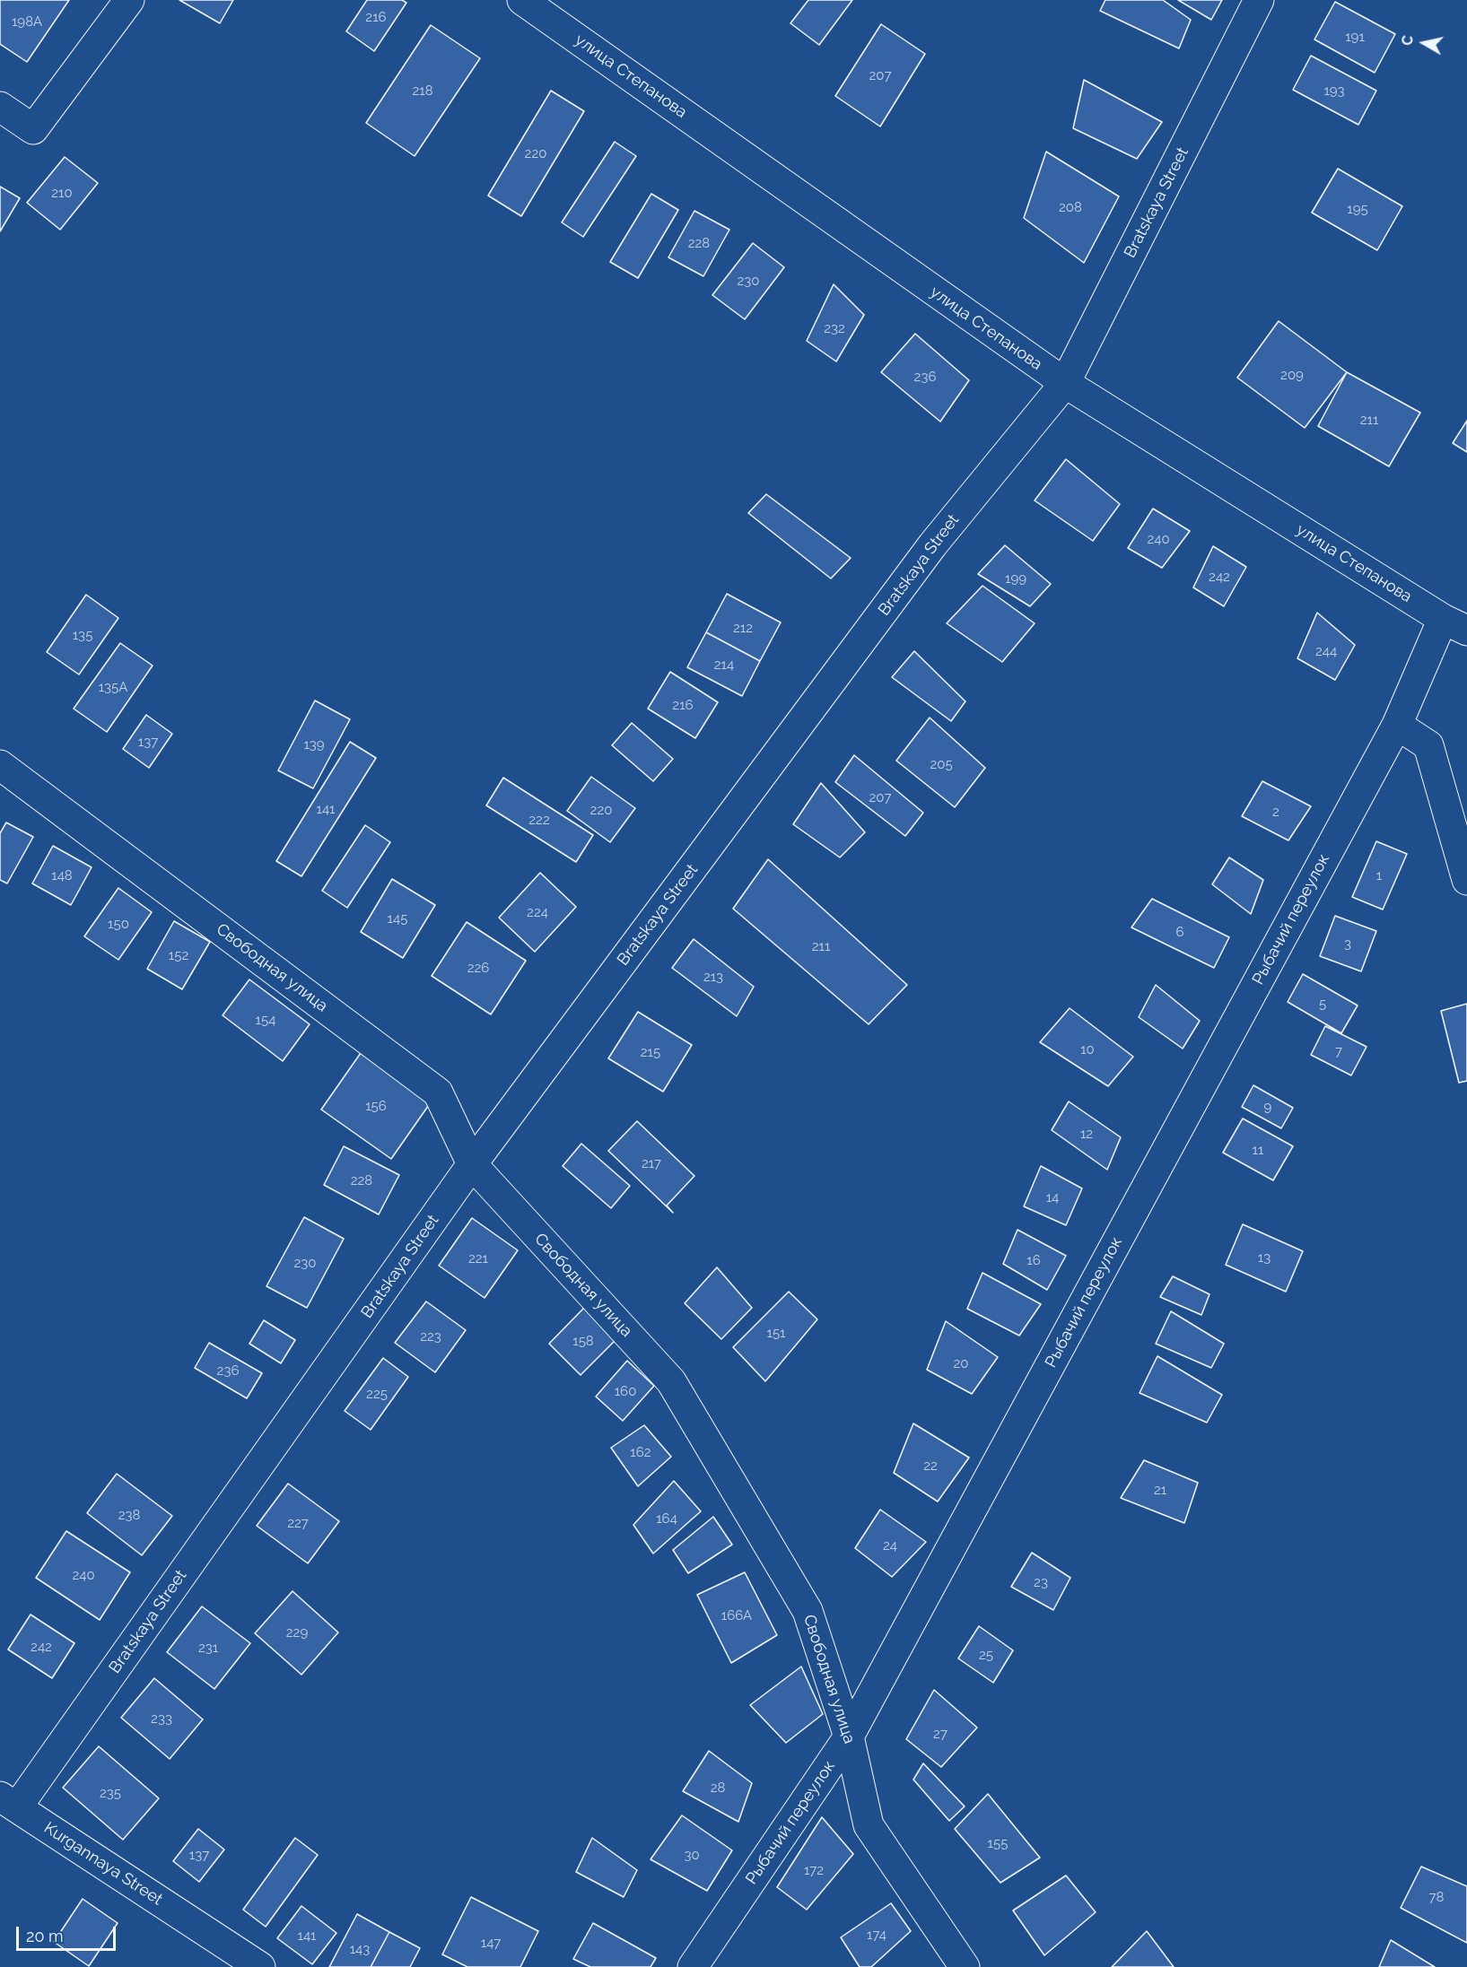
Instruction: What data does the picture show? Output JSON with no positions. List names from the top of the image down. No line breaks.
{"streets":{"street":["улица Степанова","Bratskaya Street","Рыбачий переулок","Свободная улица","Kurgannaya Street"]},"crossings":[["улица Степанова","Bratskaya Street"],["улица Степанова","Рыбачий переулок"],["Bratskaya Street","Свободная улица"],["Bratskaya Street","Kurgannaya Street"],["Рыбачий переулок","Свободная улица"]],"house_numbers":["216","198А","191","207","218","193","220","210","208","195","228","230","232","209","236","211","240","242","199","212","135","244","214","135А","216","137","139","205","207","141","220","2","222","148","1","224","145","150","6","3","211","152","226","213","5","154","10","7","215","156","9","12","11","217","228","14","13","221","16","230","151","223","158","20","236","160","225","162","22","21","238","164","227","24","240","23","166А","229","242","231","25","233","27","28","235","155","137","30","172","78","174","141","147","143"],"scale_bar":"20 m","north":"left"}
